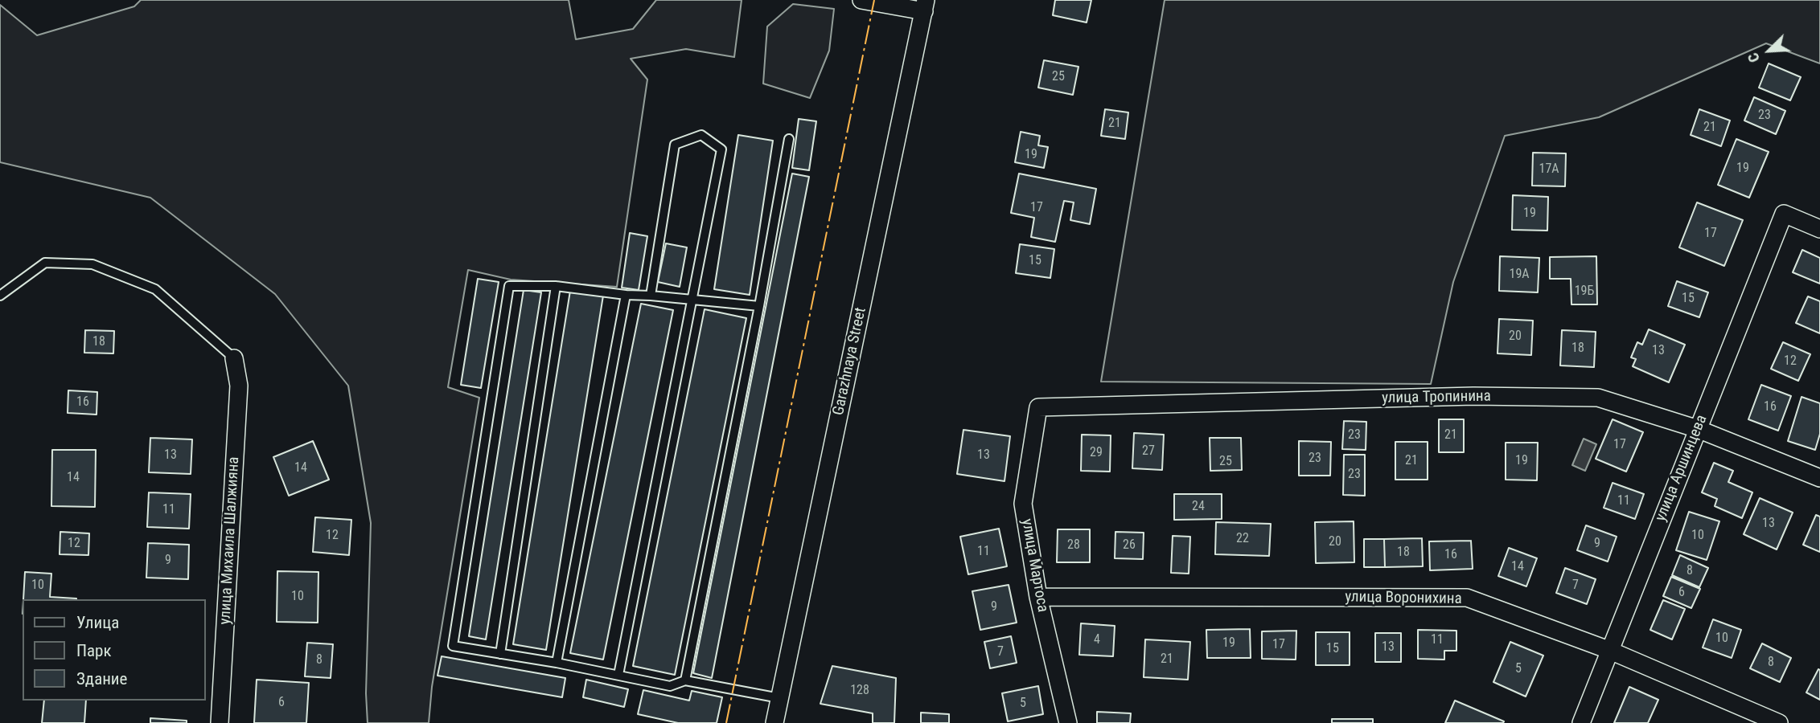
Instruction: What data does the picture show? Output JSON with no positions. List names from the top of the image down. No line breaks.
{"streets":{"street":["Garazhnaya Street","улица Тропинина","улица Аршинцева","улица Михаила Шалжияна","улица Мартоса","улица Воронихина"]},"crossings":[["улица Тропинина","улица Аршинцева"],["улица Тропинина","улица Мартоса"],["улица Аршинцева","улица Воронихина"],["улица Мартоса","улица Воронихина"]],"house_numbers":["25","23","21","21","19","19","17А","17","19","17","15","19А","19Б","15","20","18","18","13","12","16","16","23","21","17","27","29","13","13","23","21","19","25","14","23","14","11","24","11","13","12","10","22","20","12","9","28","26","11","18","16","9","14","8","10","7","6","10","9","10","4","11","19","17","13","15","7","21","8","8","5","128","6","5"],"legend":["Улица","Парк","Здание"],"north":"bottom left"}
